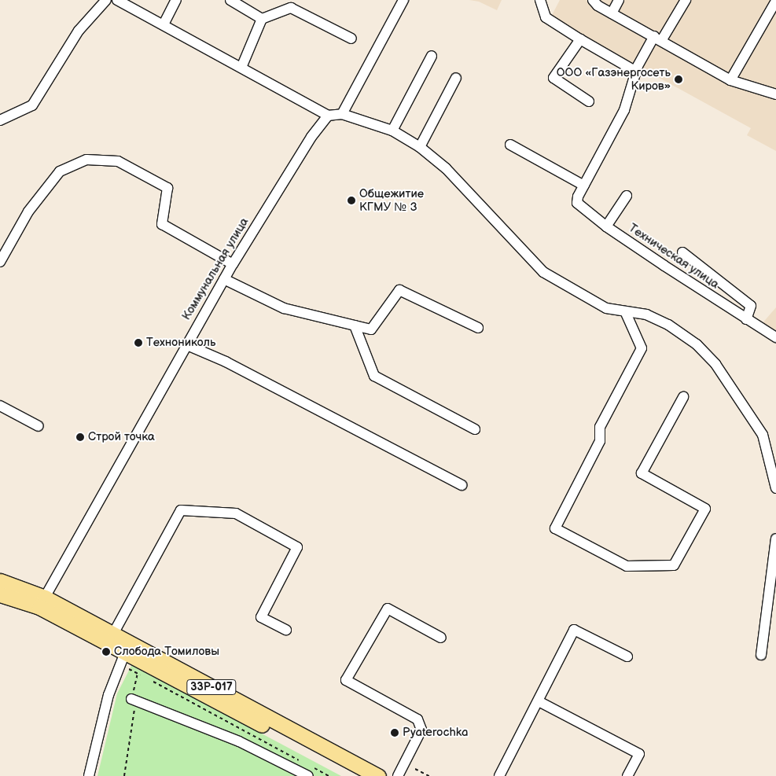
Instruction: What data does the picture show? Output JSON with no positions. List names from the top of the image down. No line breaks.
{"streets":{"highway":["33Р-017"],"street":["Техническая улица","Коммунальная улица"]},"crossings":[["Коммунальная улица","33Р-017"]],"places":["ООО «Газэнергосеть Киров»","Общежитие КГМУ № 3","Технониколь","Строй точка","Слобода Томиловы","Pyaterochka"]}
